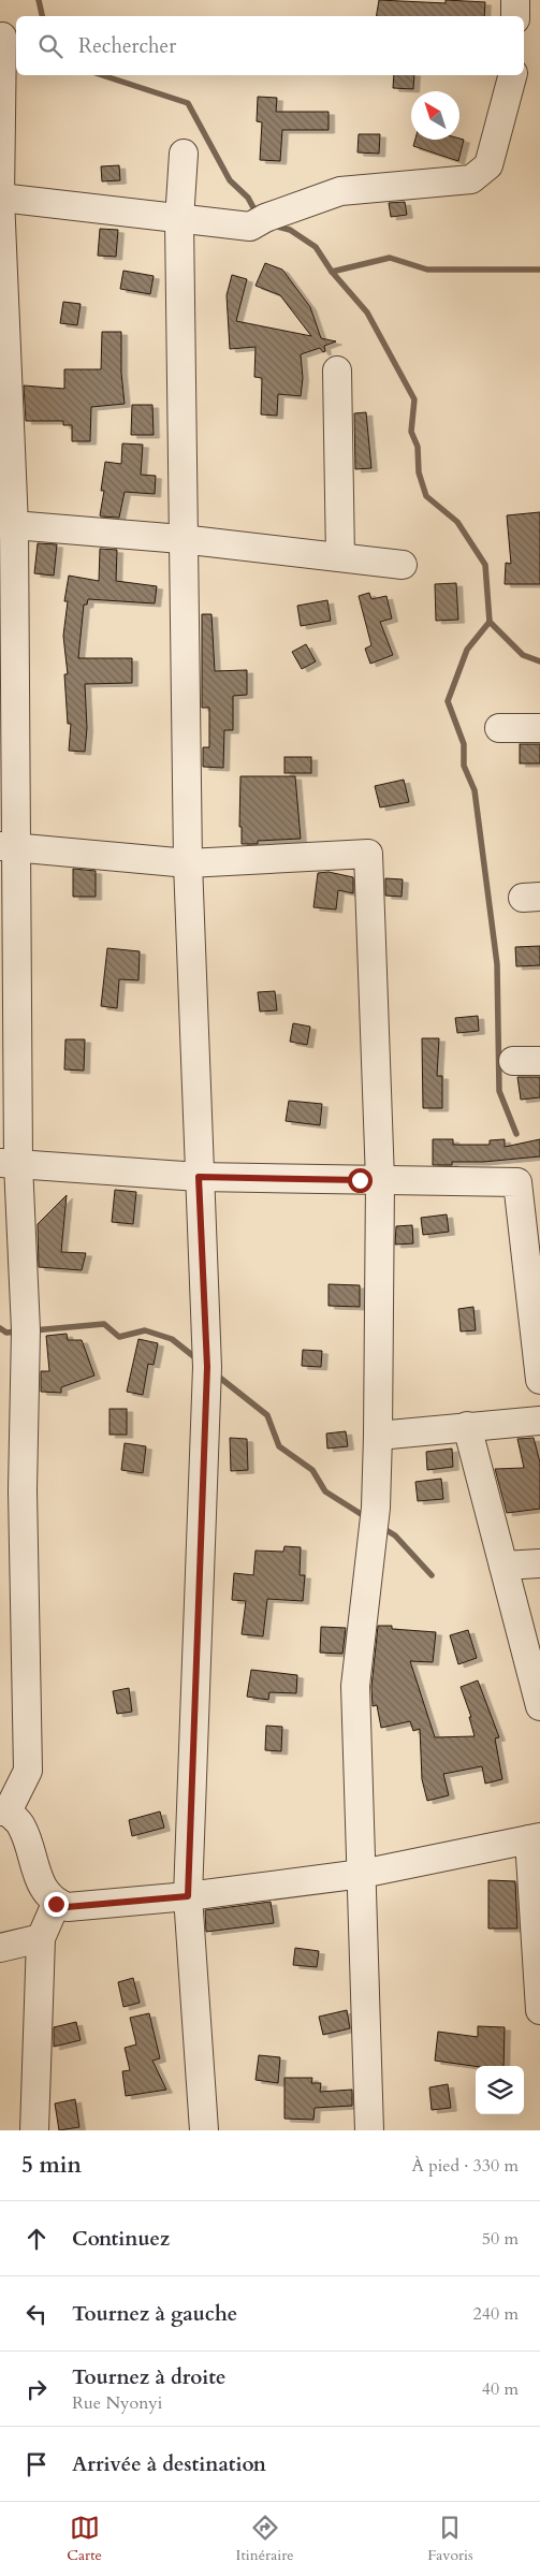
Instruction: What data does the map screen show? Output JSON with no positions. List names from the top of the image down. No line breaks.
{"north":"top left","page":{"search":"Rechercher","heading":["5 min","À pied · 330 m"],"list":[["Continuez","50 m"],["Tournez à gauche","240 m"],["Tournez à droite","Rue Nyonyi","40 m"],"Arrivée à destination"],"nav":["Carte","Itinéraire","Favoris"]}}
